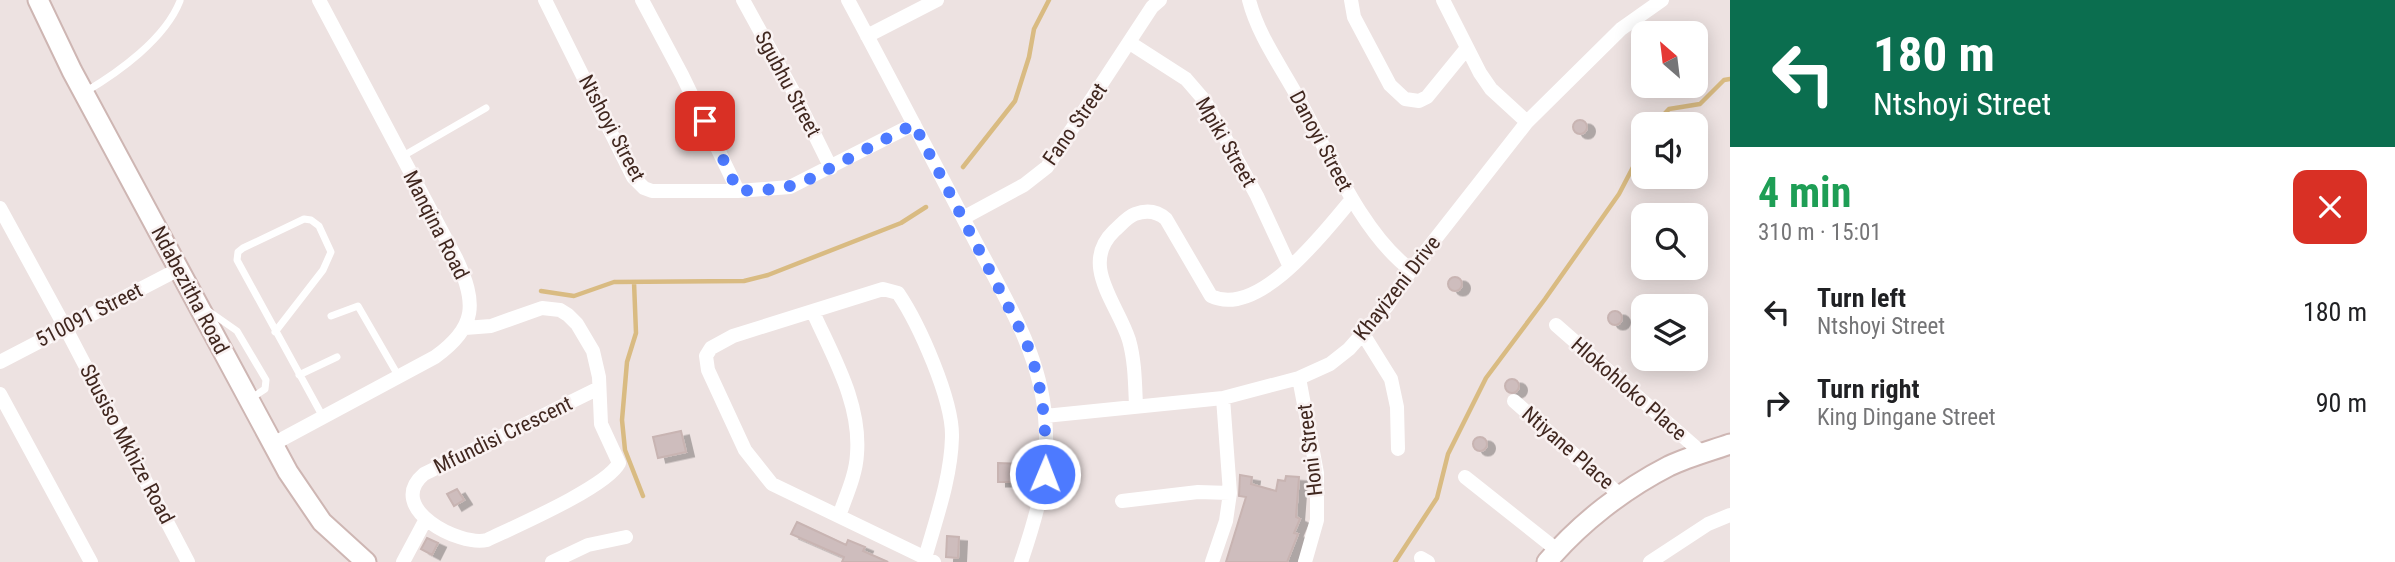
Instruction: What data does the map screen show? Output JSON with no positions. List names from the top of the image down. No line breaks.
{"streets":{"street":["Sgubhu Street","Fano Street","Ntshoyi Street","Danoyi Street","Mpiki Street","Manqina Road","Khayizeni Drive","Ndabezitha Road","510091 Street","Hlokohloko Place","Mfundisi Crescent","Sbusiso Mkhize Road","Ntiyane Place","Honi Street"]},"crossings":[["Sgubhu Street","Ntshoyi Street"],["Fano Street","Mpiki Street"],["Danoyi Street","Khayizeni Drive"],["Manqina Road","Mfundisi Crescent"],["Khayizeni Drive","Honi Street"],["Ndabezitha Road","510091 Street"],["510091 Street","Sbusiso Mkhize Road"]],"north":"top left","page":{"turn":["180 m","Ntshoyi Street"],"heading":["4 min","310 m · 15:01"],"list":[{"name":"Turn left","note":"Ntshoyi Street","value":"180 m"},{"name":"Turn right","note":"King Dingane Street","value":"90 m"}]}}
